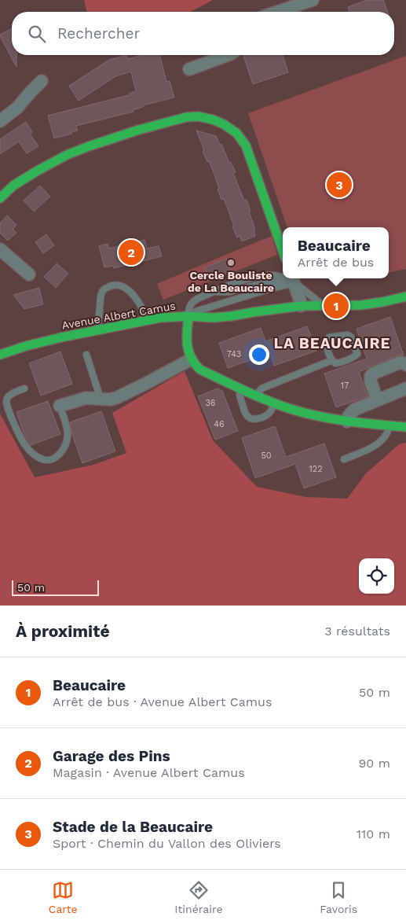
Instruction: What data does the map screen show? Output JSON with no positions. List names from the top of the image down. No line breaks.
{"streets":{"street":["Avenue Albert Camus"]},"districts":["LA BEAUCAIRE"],"places":["Cercle Bouliste de La Beaucaire"],"house_numbers":["743","17","36","46","50","122"],"scale_bar":"50 m","page":{"search":"Rechercher","pins":["3","2","1"],"popup":["Beaucaire","Arrêt de bus"],"scale":"50 m","heading":["À proximité","3 résultats"],"list":[{"mark":"1","name":"Beaucaire","note":"Arrêt de bus · Avenue Albert Camus","value":"50 m"},{"mark":"2","name":"Garage des Pins","note":"Magasin · Avenue Albert Camus","value":"90 m"},{"mark":"3","name":"Stade de la Beaucaire","note":"Sport · Chemin du Vallon des Oliviers","value":"110 m"}],"nav":["Carte","Itinéraire","Favoris"]}}
